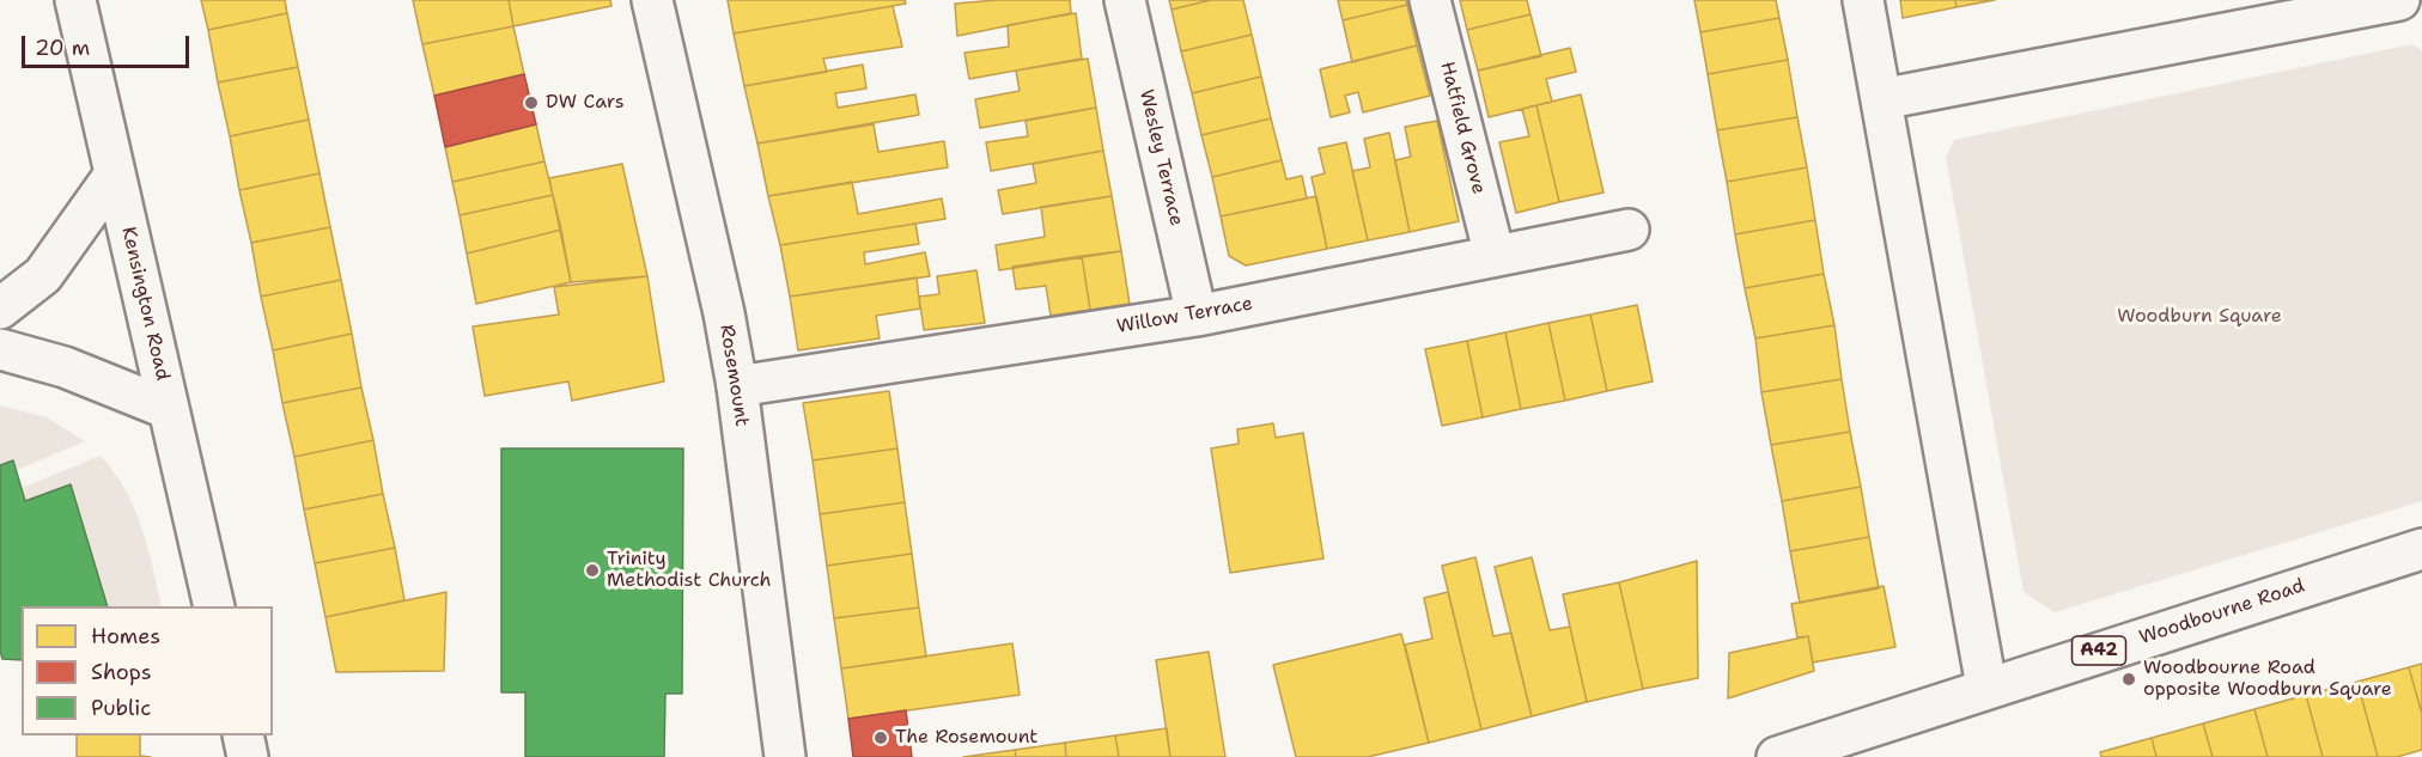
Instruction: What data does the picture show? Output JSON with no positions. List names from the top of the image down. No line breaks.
{"streets":{"street":["Hatfield Grove","Wesley Terrace","Kensington Road","Willow Terrace","Rosemount","Woodbourne Road","A42"]},"crossings":[["Hatfield Grove","Willow Terrace"],["Wesley Terrace","Willow Terrace"],["Willow Terrace","Rosemount"]],"parks":["Woodburn Square"],"places":["DW Cars","Trinity Methodist Church","Woodbourne Road opposite Woodburn Square","The Rosemount"],"legend":["Homes","Shops","Public"],"scale_bar":"20 m"}
